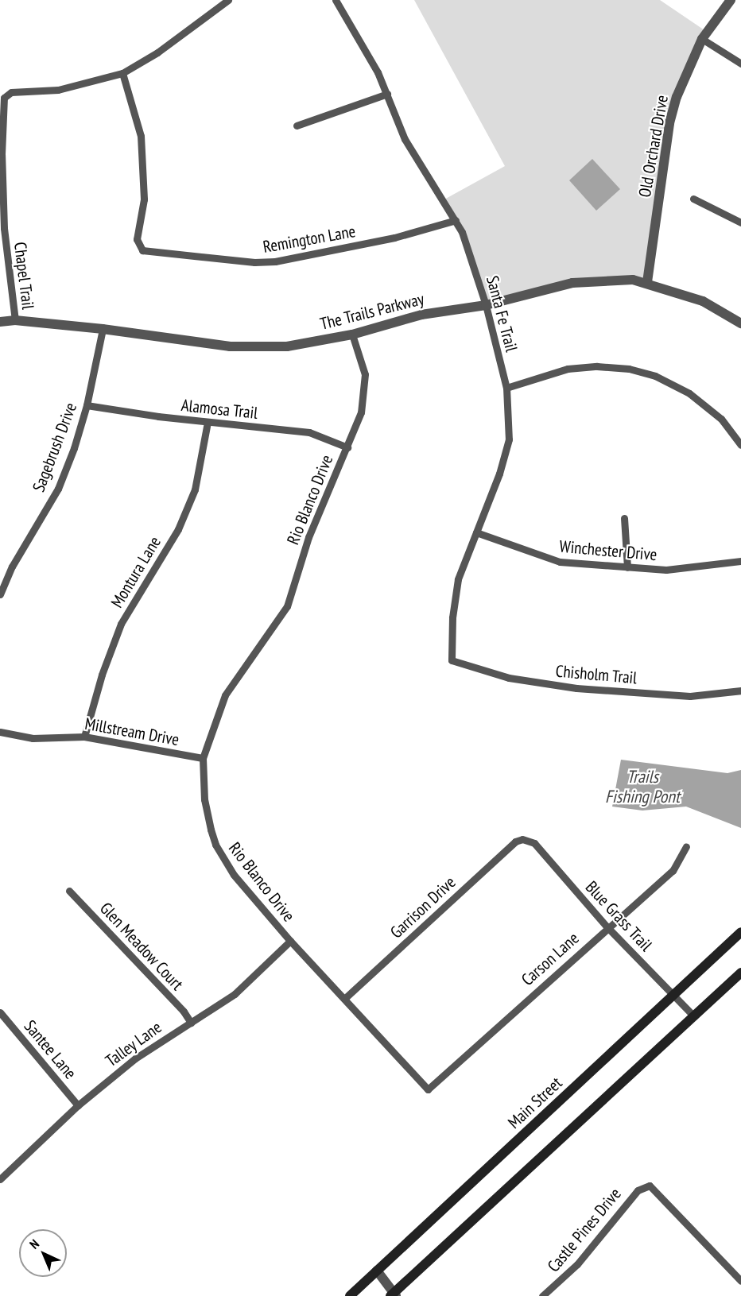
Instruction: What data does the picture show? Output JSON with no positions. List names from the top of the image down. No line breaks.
{"streets":{"main road":["Main Street"],"street":["Old Orchard Drive","Remington Lane","Chapel Trail","The Trails Parkway","Santa Fe Trail","Alamosa Trail","Sagebrush Drive","Rio Blanco Drive","Winchester Drive","Montura Lane","Chisholm Trail","Millstream Drive","Garrison Drive","Blue Grass Trail","Glen Meadow Court","Carson Lane","Talley Lane","Santee Lane","Castle Pines Drive"]},"crossings":[["Old Orchard Drive","The Trails Parkway"],["Remington Lane","Chapel Trail"],["Remington Lane","Santa Fe Trail"],["Chapel Trail","The Trails Parkway"],["The Trails Parkway","Santa Fe Trail"],["The Trails Parkway","Sagebrush Drive"],["The Trails Parkway","Rio Blanco Drive"],["Santa Fe Trail","Winchester Drive"],["Santa Fe Trail","Chisholm Trail"],["Alamosa Trail","Sagebrush Drive"],["Alamosa Trail","Rio Blanco Drive"],["Alamosa Trail","Montura Lane"],["Rio Blanco Drive","Millstream Drive"],["Rio Blanco Drive","Garrison Drive"],["Rio Blanco Drive","Carson Lane"],["Rio Blanco Drive","Talley Lane"],["Montura Lane","Millstream Drive"],["Garrison Drive","Blue Grass Trail"],["Blue Grass Trail","Carson Lane"],["Blue Grass Trail","Main Street"],["Glen Meadow Court","Talley Lane"],["Talley Lane","Santee Lane"]],"water":["Trails Fishing Pont"],"north":"top left"}
